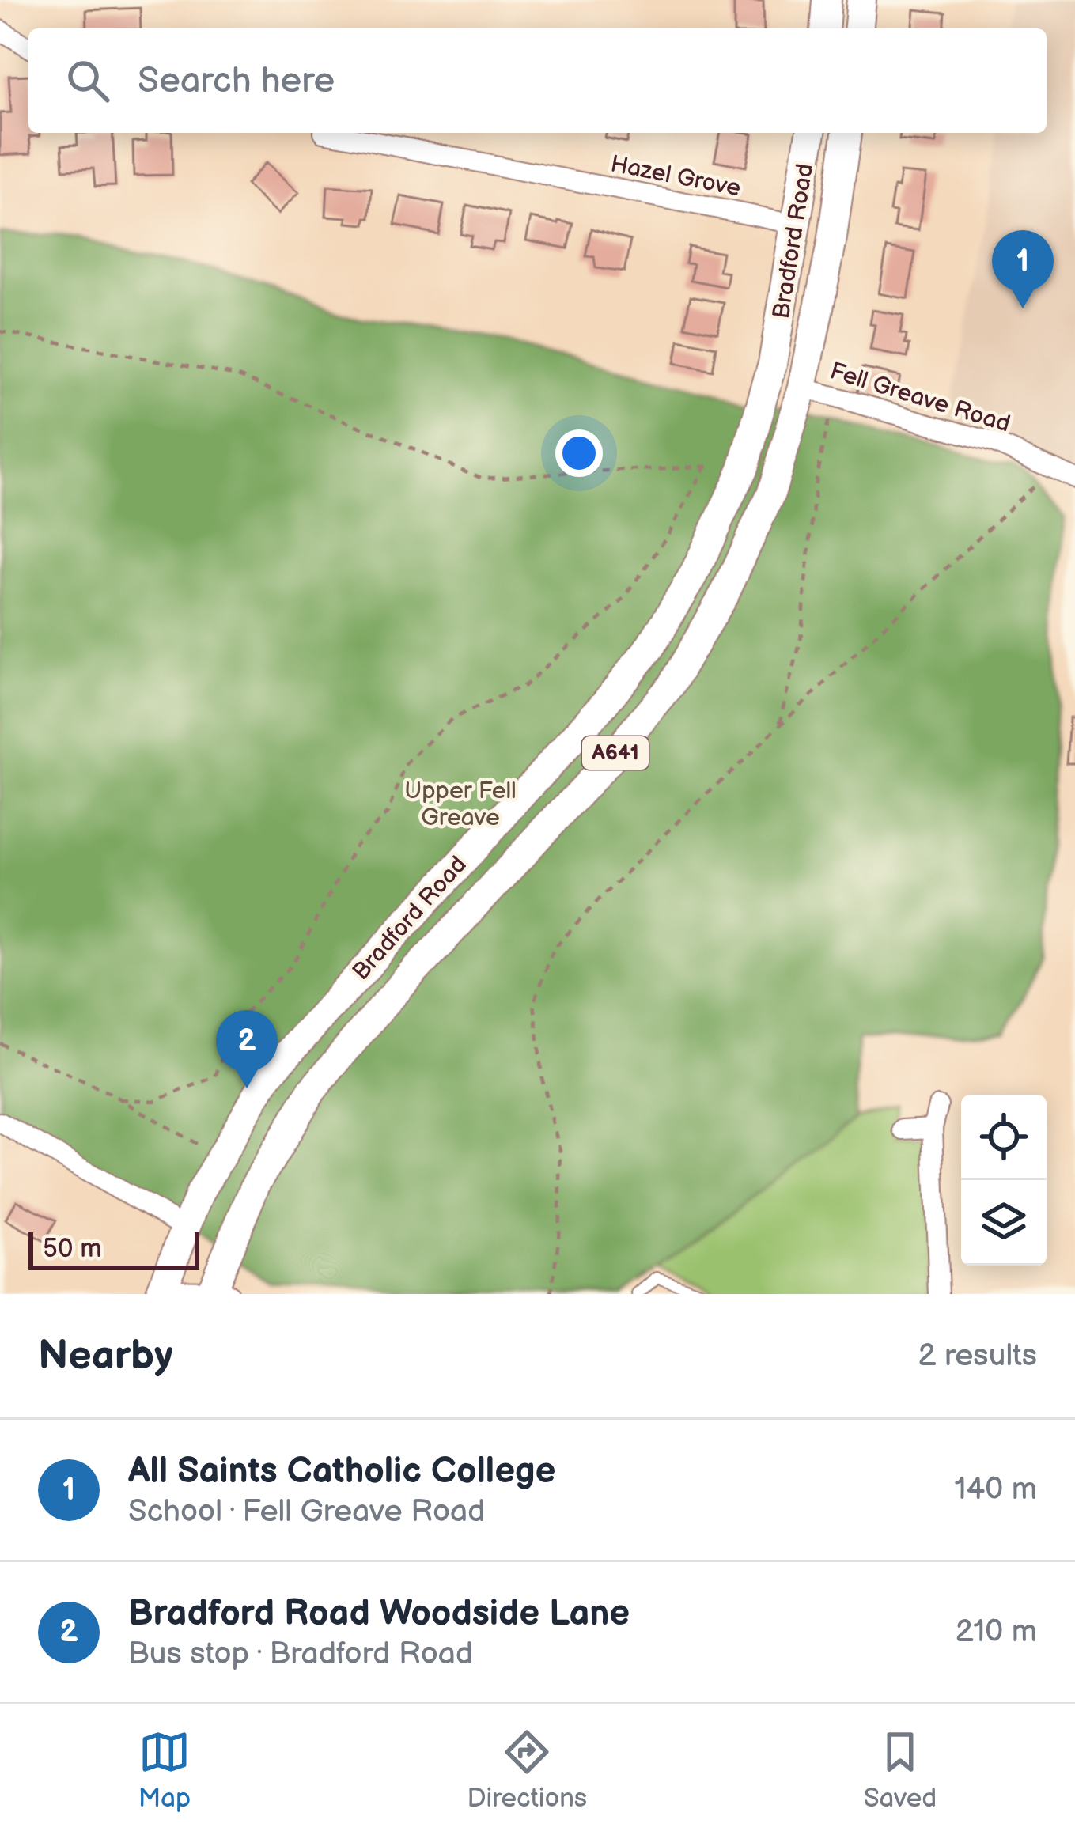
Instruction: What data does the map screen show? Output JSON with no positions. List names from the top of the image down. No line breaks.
{"streets":{"main road":["Bradford Road","A641"],"street":["Hazel Grove","Fell Greave Road"]},"crossings":[["Hazel Grove","Bradford Road"],["Bradford Road","Fell Greave Road"]],"parks":["Upper Fell Greave"],"scale_bar":"50 m","page":{"search":"Search here","pins":["1","2"],"scale":"50 m","heading":["Nearby","2 results"],"list":[{"mark":"1","name":"All Saints Catholic College","note":"School · Fell Greave Road","value":"140 m"},{"mark":"2","name":"Bradford Road Woodside Lane","note":"Bus stop · Bradford Road","value":"210 m"}],"nav":["Map","Directions","Saved"]}}
